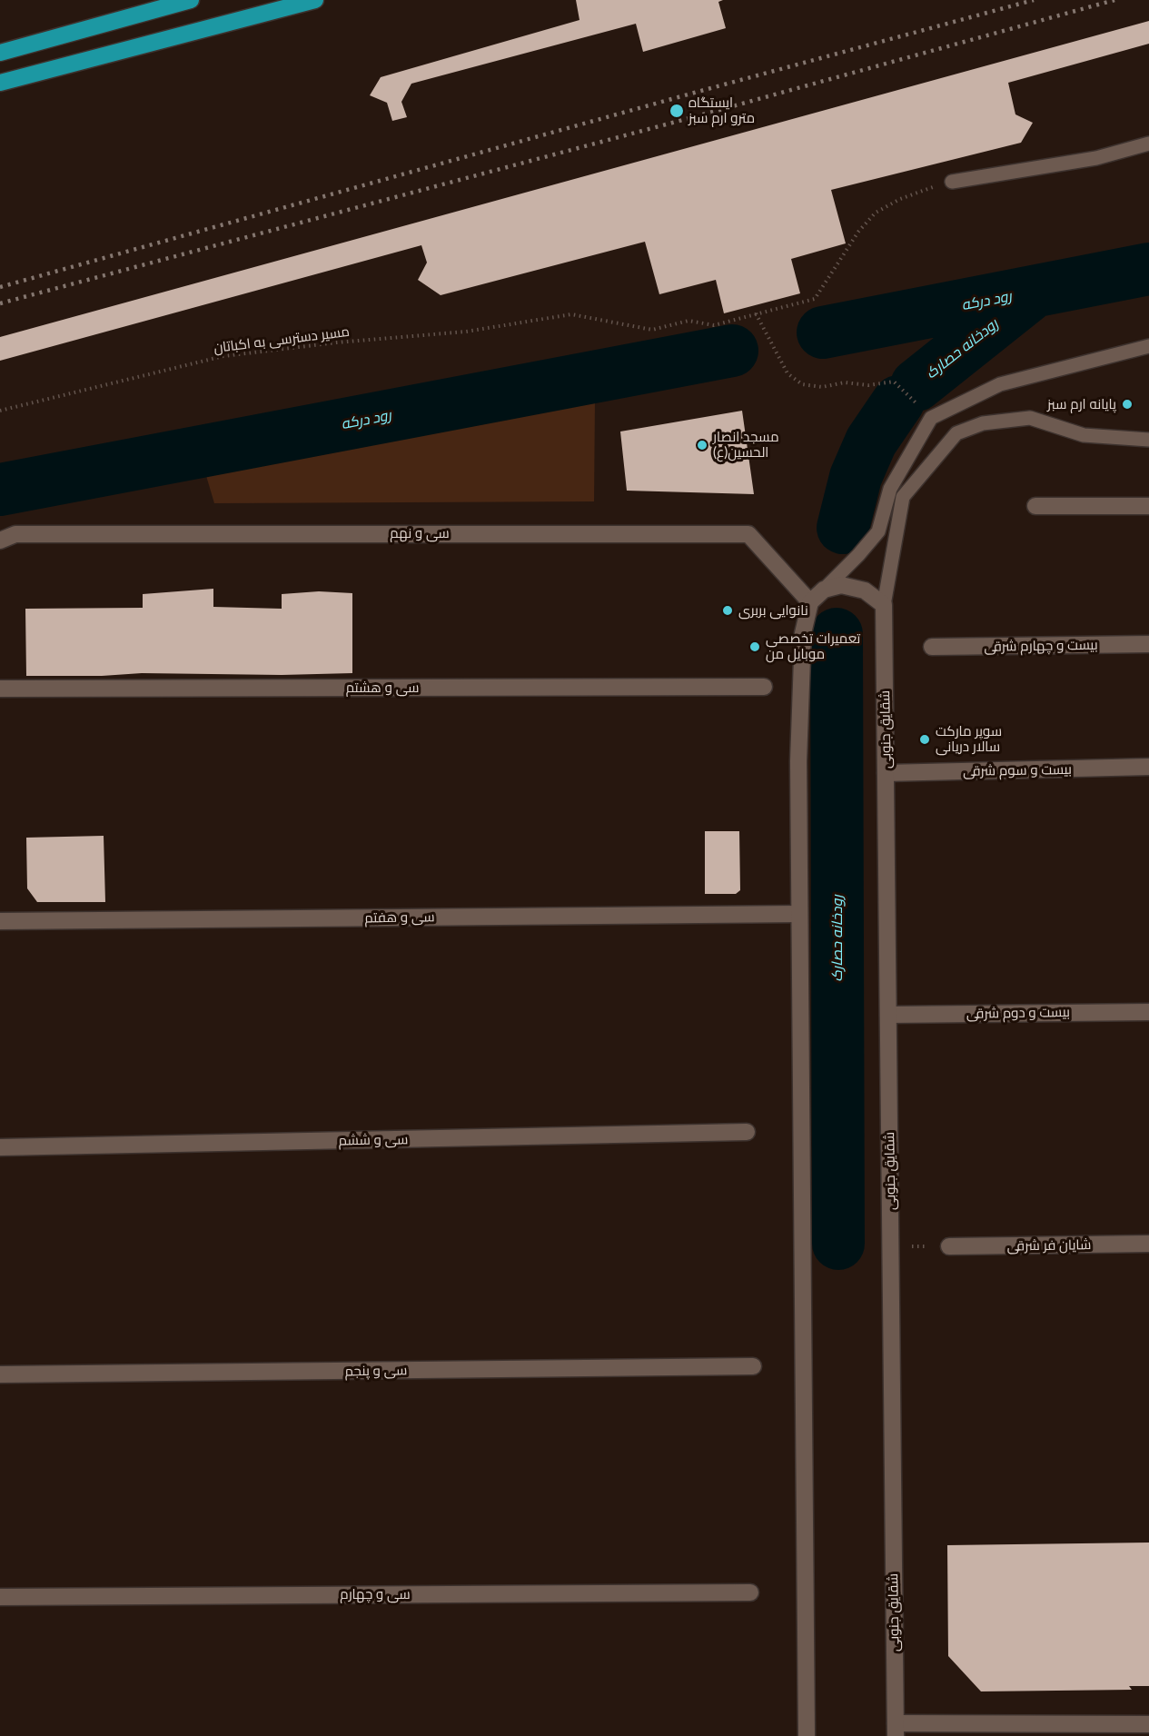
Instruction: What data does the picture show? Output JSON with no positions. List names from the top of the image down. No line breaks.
{"streets":{"street":["سی و نهم","بیست و چهارم شرقی","سی و هشتم","شقایق جنوبی","بیست و سوم شرقی","سی و هفتم","بیست و دوم شرقی","سی و ششم","شایان فر شرقی","سی و پنجم","سی و چهارم"],"path":["مسیر دسترسی به اکباتان"]},"crossings":[["شقایق جنوبی","بیست و سوم شرقی"],["شقایق جنوبی","بیست و دوم شرقی"]],"water":["رود درکه","رودخانه حصارک"],"places":["ایستگاه مترو ارم سبز","پایانه ارم سبز","مسجد انصار الحسین(ع)","نانوایی بربری","تعمیرات تخصصی موبایل من","سوپر مارکت سالار دریانی"]}
